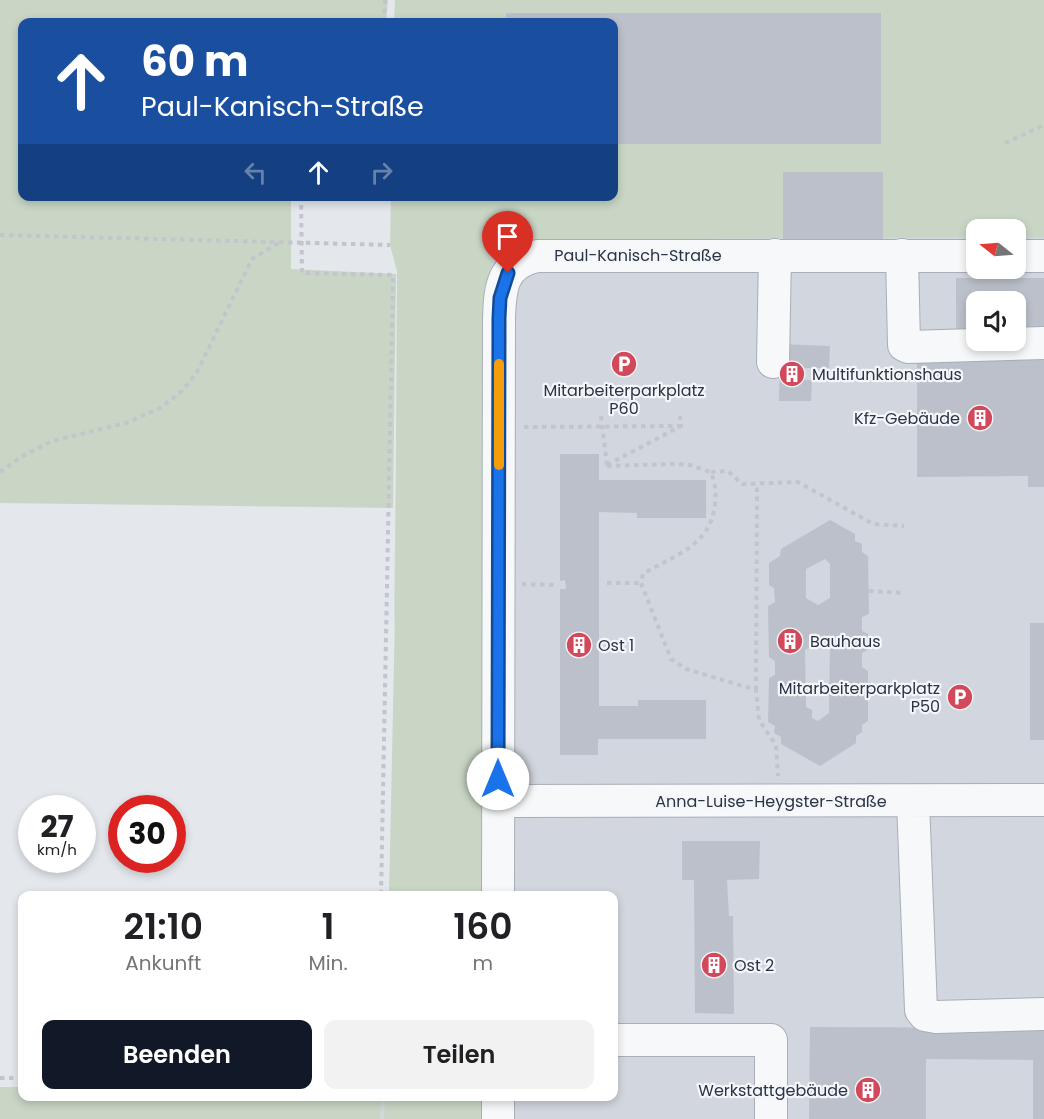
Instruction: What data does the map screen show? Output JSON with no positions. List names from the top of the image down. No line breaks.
{"streets":{"street":["Paul-Kanisch-Straße","Anna-Luise-Heygster-Straße"]},"crossings":[["Paul-Kanisch-Straße","Anna-Luise-Heygster-Straße"]],"places":{"parking":["Mitarbeiterparkplatz P60","Mitarbeiterparkplatz P50"],"building":["Multifunktionshaus","Kfz-Gebäude","Bauhaus","Ost 1","Ost 2","Werkstattgebäude"]},"north":"left","page":{"turn":["60 m","Paul-Kanisch-Straße"],"speed":"27 km/h","limit":"30","eta":["21:10","Ankunft","1","Min.","160","m"],"buttons":["Beenden","Teilen"]}}
